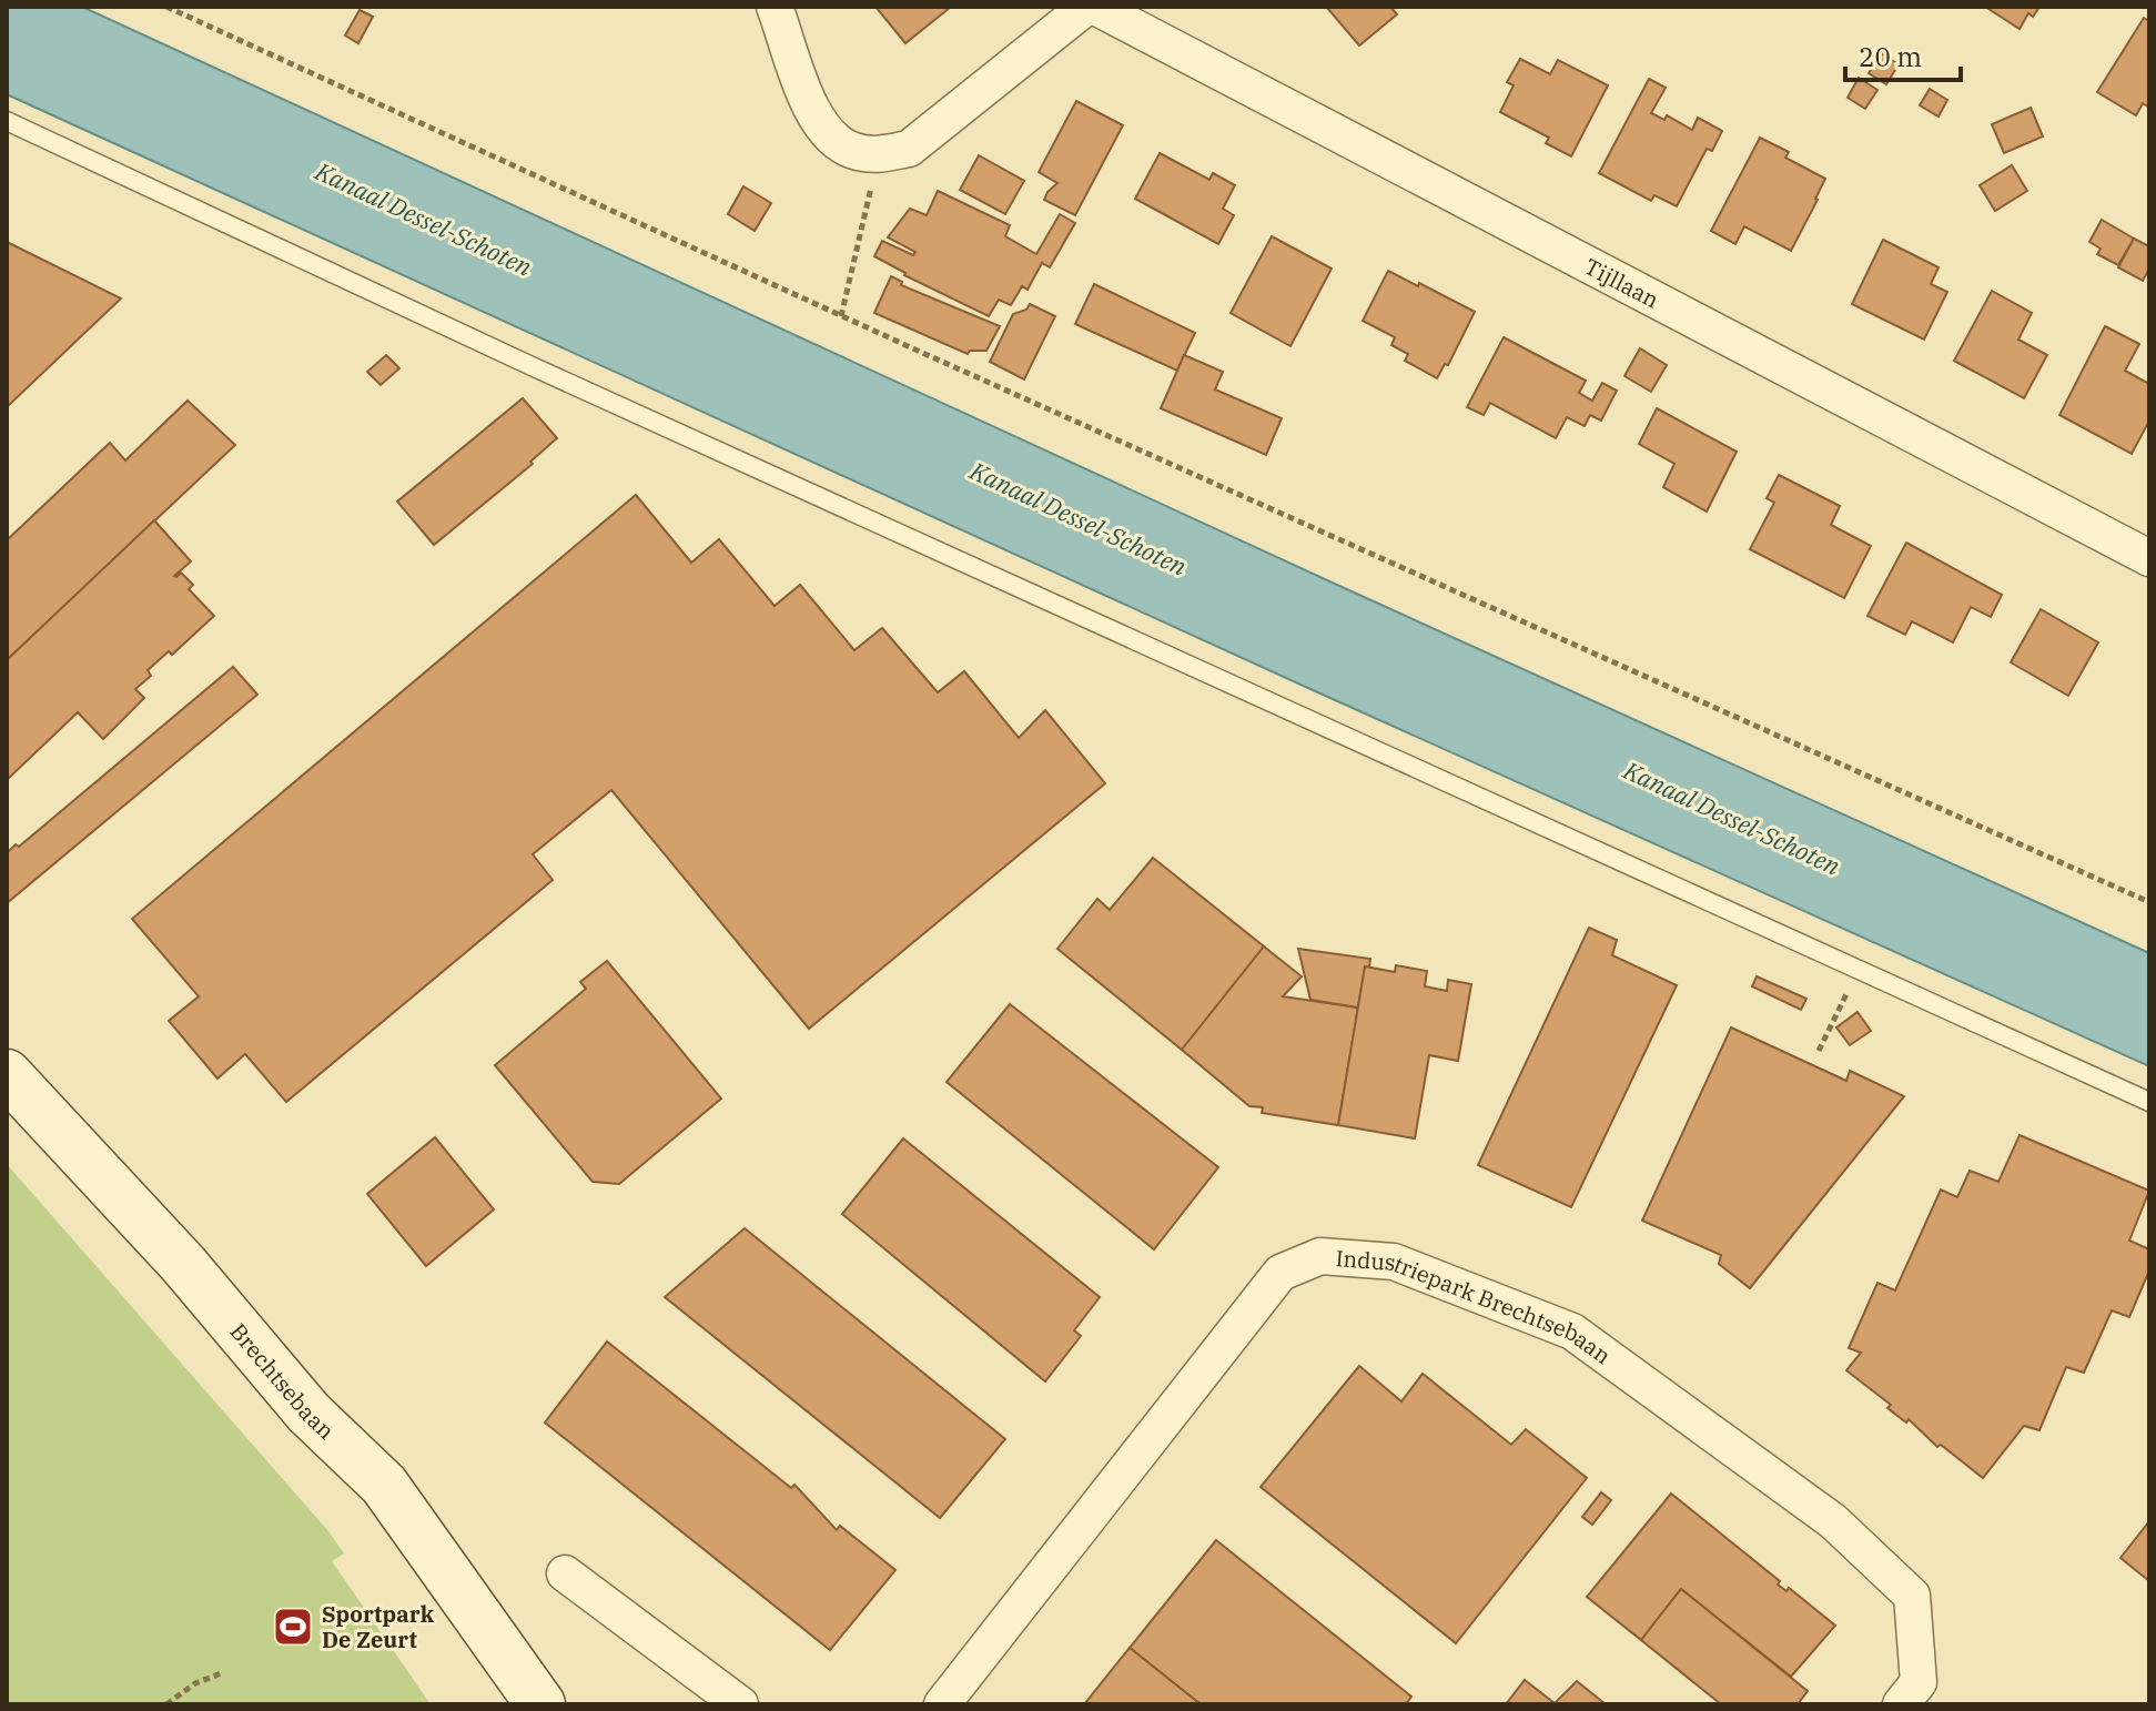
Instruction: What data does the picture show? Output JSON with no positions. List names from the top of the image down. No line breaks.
{"streets":{"main road":["Brechtsebaan"],"street":["Tijllaan","Industriepark Brechtsebaan"]},"water":["Kanaal Dessel-Schoten"],"places":{"sports":["Sportpark De Zeurt"]},"scale_bar":"20 m"}
